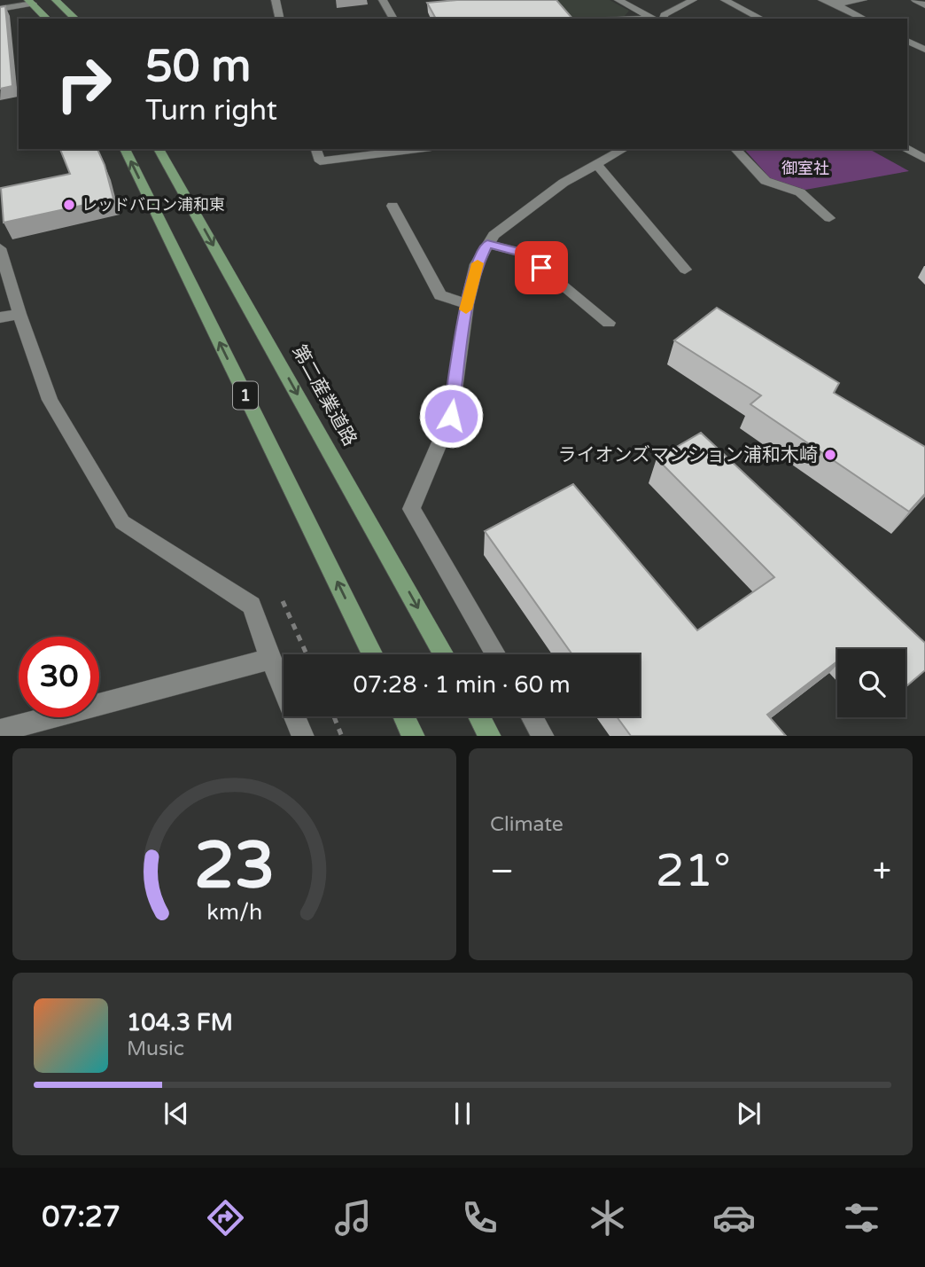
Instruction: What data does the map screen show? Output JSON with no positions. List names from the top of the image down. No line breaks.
{"streets":{"main road":["1","第二産業道路"]},"parks":["御室社"],"places":["レッドバロン浦和東","ライオンズマンション浦和木崎"],"page":{"turn":["50 m","Turn right"],"limit":"30","trip":"07:28 · 1 min · 60 m","tile":"Climate","heat":["−","21°","+"],"song":["104.3 FM","Music"],"tabs":"07:27","gauge":["23","km/h"]}}
